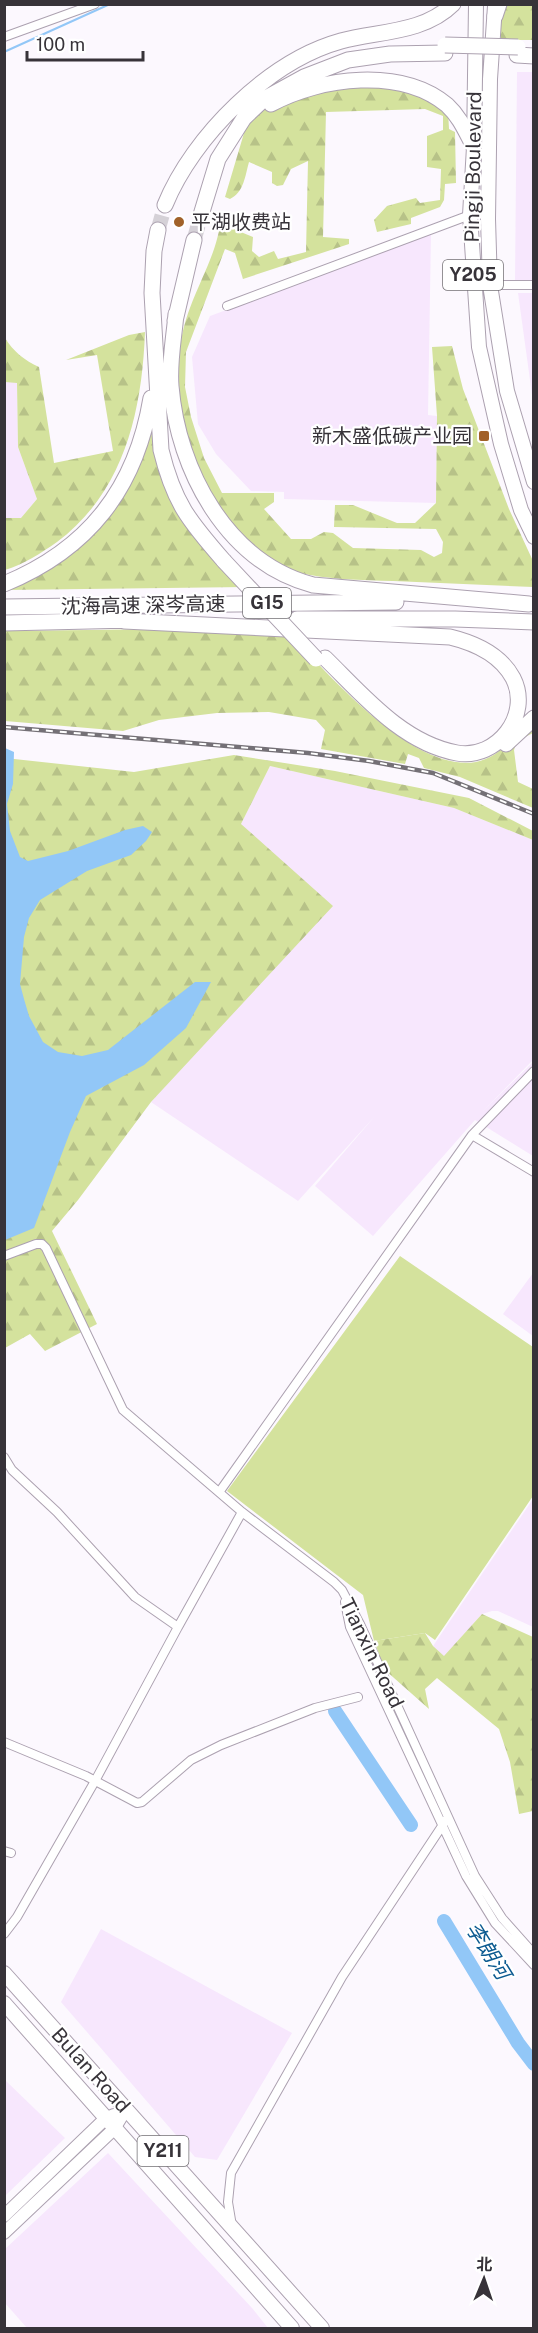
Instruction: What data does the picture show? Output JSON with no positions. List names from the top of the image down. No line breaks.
{"streets":{"highway":["G15","沈海高速 深岑高速"],"main road":["Pingji Boulevard","Y205","Bulan Road","Y211"],"street":["Tianxin Road"]},"crossings":[["G15","沈海高速 深岑高速"]],"water":["李朗河"],"places":{"other":["平湖收费站"],"transit":["新木盛低碳产业园"]},"scale_bar":"100 m","north":"top"}
